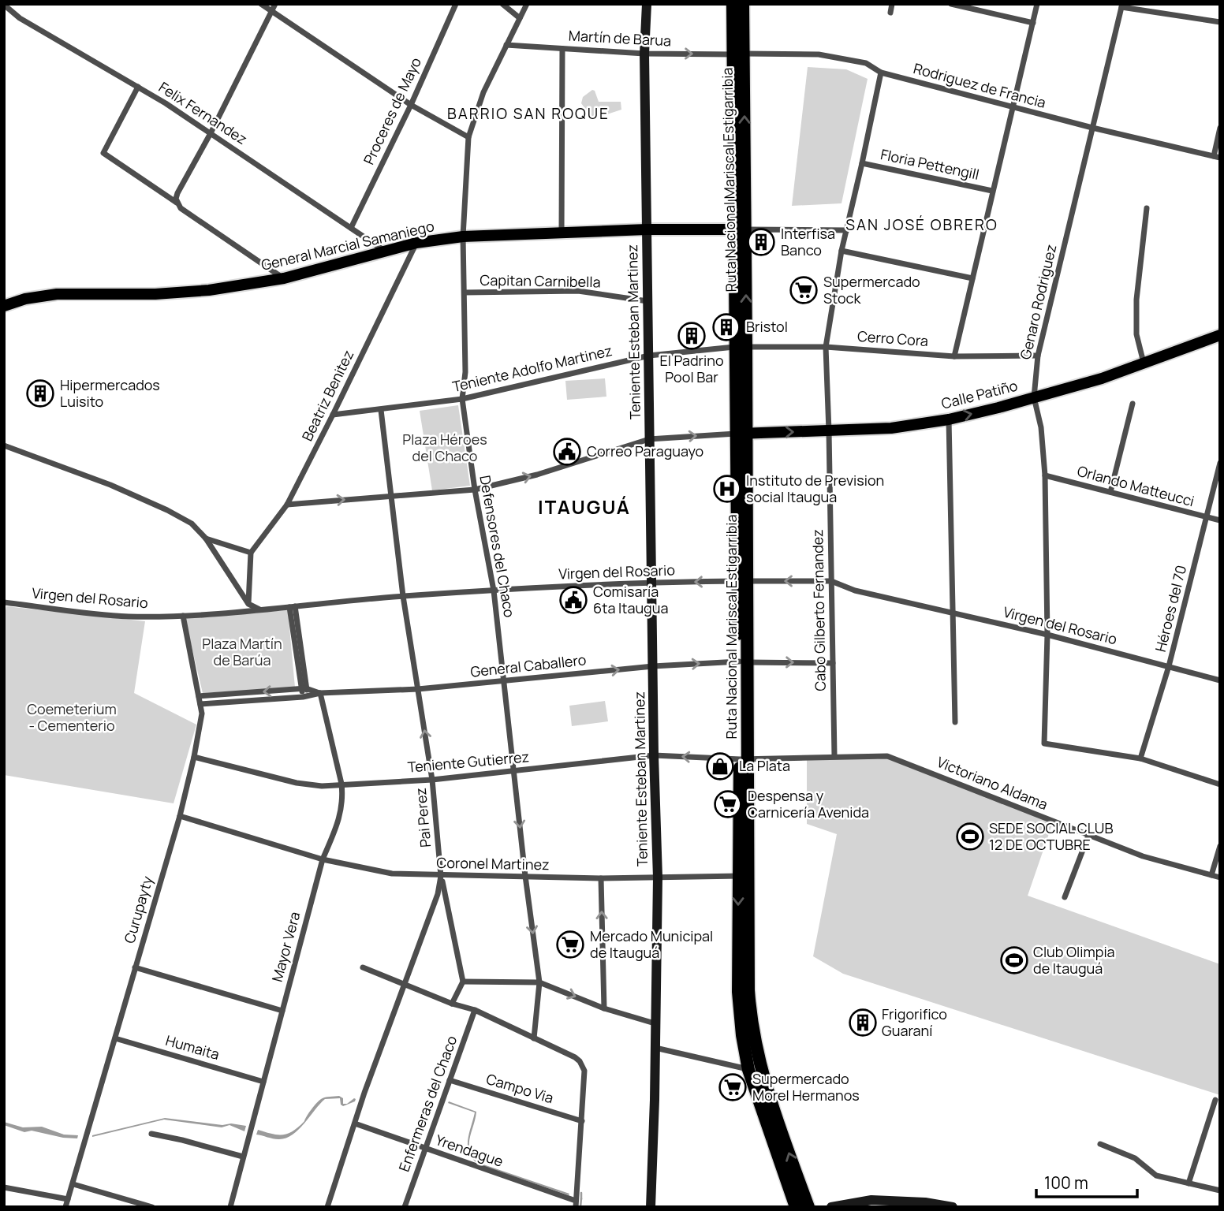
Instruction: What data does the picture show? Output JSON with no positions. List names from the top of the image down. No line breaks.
{"streets":{"highway":["Ruta Nacional Mariscal Estigarribia"],"main road":["General Marcial Samaniego","Calle Patiño"],"street":["Martín de Barua","Rodriguez de Francia","Proceres de Mayo","Felix Fernandez","Floria Pettengill","Capitan Carnibella","Genaro Rodriguez","Teniente Esteban Martinez","Cerro Cora","Teniente Adolfo Martinez","Beatriz Benitez","Orlando Matteucci","Defensores del Chaco","Virgen del Rosario","Héroes del 70","Cabo Gilberto Fernandez","General Caballero","Teniente Gutierrez","Victoriano Aldama","Pai Perez","Coronel Martinez","Curupayty","Mayor Vera","Humaita","Campo Via","Enfermeras del Chaco","Yrendague"]},"crossings":[["Martín de Barua","Rodriguez de Francia"],["Martín de Barua","Ruta Nacional Mariscal Estigarribia"],["Martín de Barua","Teniente Esteban Martinez"],["Martín de Barua","Defensores del Chaco"],["Rodriguez de Francia","Ruta Nacional Mariscal Estigarribia"],["Rodriguez de Francia","Genaro Rodriguez"],["Rodriguez de Francia","Cabo Gilberto Fernandez"],["Proceres de Mayo","Felix Fernandez"],["Felix Fernandez","General Marcial Samaniego"],["Floria Pettengill","Cabo Gilberto Fernandez"],["Ruta Nacional Mariscal Estigarribia","General Marcial Samaniego"],["Ruta Nacional Mariscal Estigarribia","Cerro Cora"],["Ruta Nacional Mariscal Estigarribia","Teniente Adolfo Martinez"],["Ruta Nacional Mariscal Estigarribia","Calle Patiño"],["Ruta Nacional Mariscal Estigarribia","Virgen del Rosario"],["Ruta Nacional Mariscal Estigarribia","General Caballero"],["Ruta Nacional Mariscal Estigarribia","Teniente Gutierrez"],["Ruta Nacional Mariscal Estigarribia","Victoriano Aldama"],["Ruta Nacional Mariscal Estigarribia","Coronel Martinez"],["General Marcial Samaniego","Teniente Esteban Martinez"],["General Marcial Samaniego","Beatriz Benitez"],["General Marcial Samaniego","Defensores del Chaco"],["Capitan Carnibella","Teniente Esteban Martinez"],["Capitan Carnibella","Defensores del Chaco"],["Genaro Rodriguez","Cerro Cora"],["Genaro Rodriguez","Calle Patiño"],["Genaro Rodriguez","Orlando Matteucci"],["Genaro Rodriguez","Virgen del Rosario"],["Genaro Rodriguez","Héroes del 70"],["Teniente Esteban Martinez","Teniente Adolfo Martinez"],["Teniente Esteban Martinez","Virgen del Rosario"],["Teniente Esteban Martinez","General Caballero"],["Teniente Esteban Martinez","Teniente Gutierrez"],["Teniente Esteban Martinez","Coronel Martinez"],["Cerro Cora","Teniente Adolfo Martinez"],["Cerro Cora","Cabo Gilberto Fernandez"],["Teniente Adolfo Martinez","Beatriz Benitez"],["Teniente Adolfo Martinez","Defensores del Chaco"],["Teniente Adolfo Martinez","Pai Perez"],["Calle Patiño","Cabo Gilberto Fernandez"],["Orlando Matteucci","Héroes del 70"],["Defensores del Chaco","Virgen del Rosario"],["Defensores del Chaco","General Caballero"],["Defensores del Chaco","Teniente Gutierrez"],["Defensores del Chaco","Coronel Martinez"],["Virgen del Rosario","Héroes del 70"],["Virgen del Rosario","Cabo Gilberto Fernandez"],["Virgen del Rosario","Pai Perez"],["Virgen del Rosario","Curupayty"],["Cabo Gilberto Fernandez","General Caballero"],["Cabo Gilberto Fernandez","Victoriano Aldama"],["General Caballero","Pai Perez"],["General Caballero","Curupayty"],["General Caballero","Mayor Vera"],["Teniente Gutierrez","Victoriano Aldama"],["Teniente Gutierrez","Pai Perez"],["Teniente Gutierrez","Curupayty"],["Teniente Gutierrez","Mayor Vera"],["Pai Perez","Coronel Martinez"],["Pai Perez","Yrendague"],["Coronel Martinez","Curupayty"],["Coronel Martinez","Mayor Vera"],["Curupayty","Humaita"],["Mayor Vera","Humaita"],["Campo Via","Enfermeras del Chaco"],["Enfermeras del Chaco","Yrendague"]],"one_way":["Martín de Barua","Calle Patiño"],"districts":["BARRIO SAN ROQUE","SAN JOSÉ OBRERO","ITAUGUÁ"],"parks":["Plaza Héroes del Chaco","Plaza Martín de Barúa","Coemeterium - Cementerio"],"places":{"building":["Interfisa Banco","Bristol","El Padrino Pool Bar","Hipermercados Luisito","Frigorifico Guaraní"],"supermarket":["Supermercado Stock","Despensa y Carnicería Avenida","Mercado Municipal de Itauguá","Supermercado Morel Hermanos"],"public building":["Correo Paraguayo","Comisaría 6ta Itaugua"],"hospital":["Instituto de Prevision social Itaugua"],"shop":["La Plata"],"sports":["SEDE SOCIAL CLUB 12 DE OCTUBRE","Club Olimpia de Itauguá"]},"scale_bar":"100 m"}
